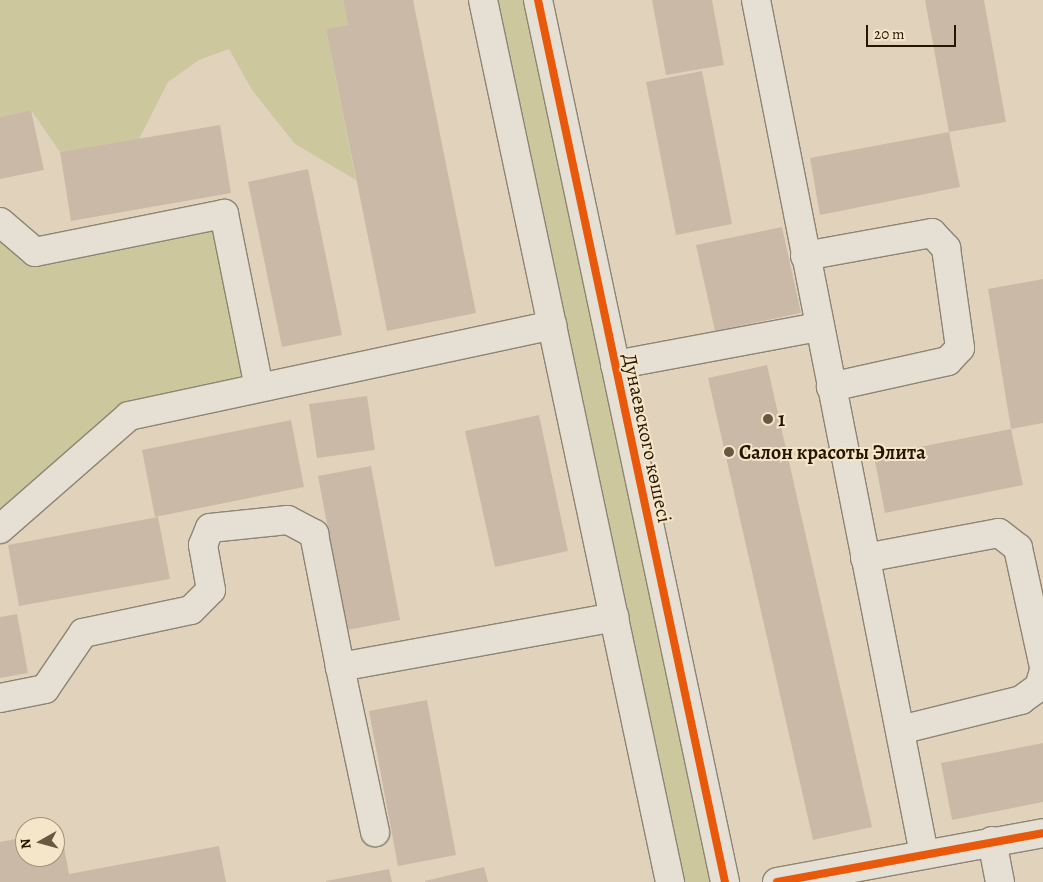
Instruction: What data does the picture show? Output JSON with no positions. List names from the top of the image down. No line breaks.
{"streets":{"street":["Дунаевского көшесі"]},"places":["1","Салон красоты Элита"],"scale_bar":"20 m","north":"left"}
